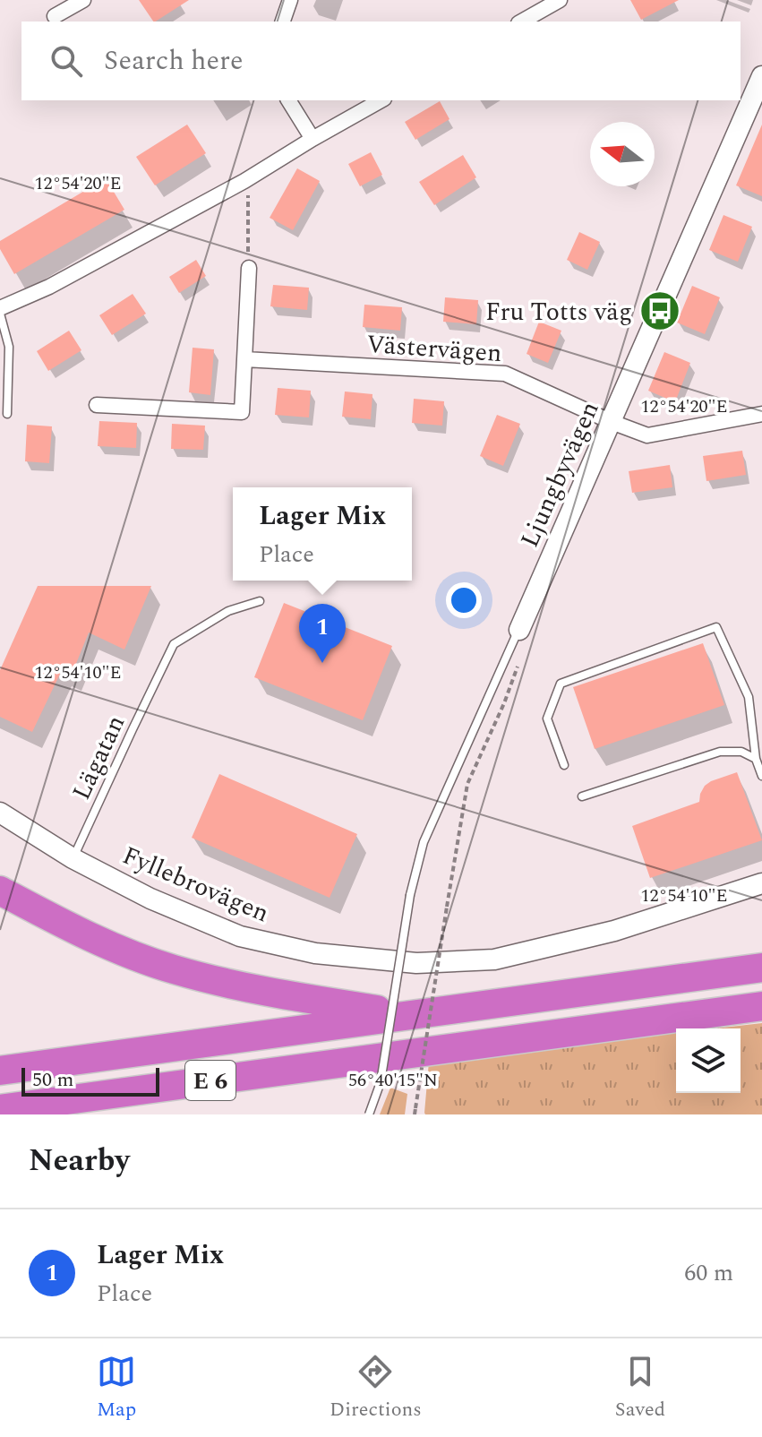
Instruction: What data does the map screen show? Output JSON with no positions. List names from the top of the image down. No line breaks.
{"streets":{"highway":["E 6"],"street":["Västervägen","Ljungbyvägen","Fyllebrovägen"],"lane":["Lägatan"]},"crossings":[["Västervägen","Ljungbyvägen"],["Lägatan","Fyllebrovägen"]],"places":{"bus stop":["Fru Totts väg"]},"scale_bar":"50 m","north":"left","page":{"search":"Search here","popup":["Lager Mix","Place"],"pins":"1","scale":"50 m","heading":"Nearby","list":[{"mark":"1","name":"Lager Mix","note":"Place","value":"60 m"}],"nav":["Map","Directions","Saved"]},"coordinates":["12°54'20\"E","12°54'10\"E","56°40'15\"N"]}
